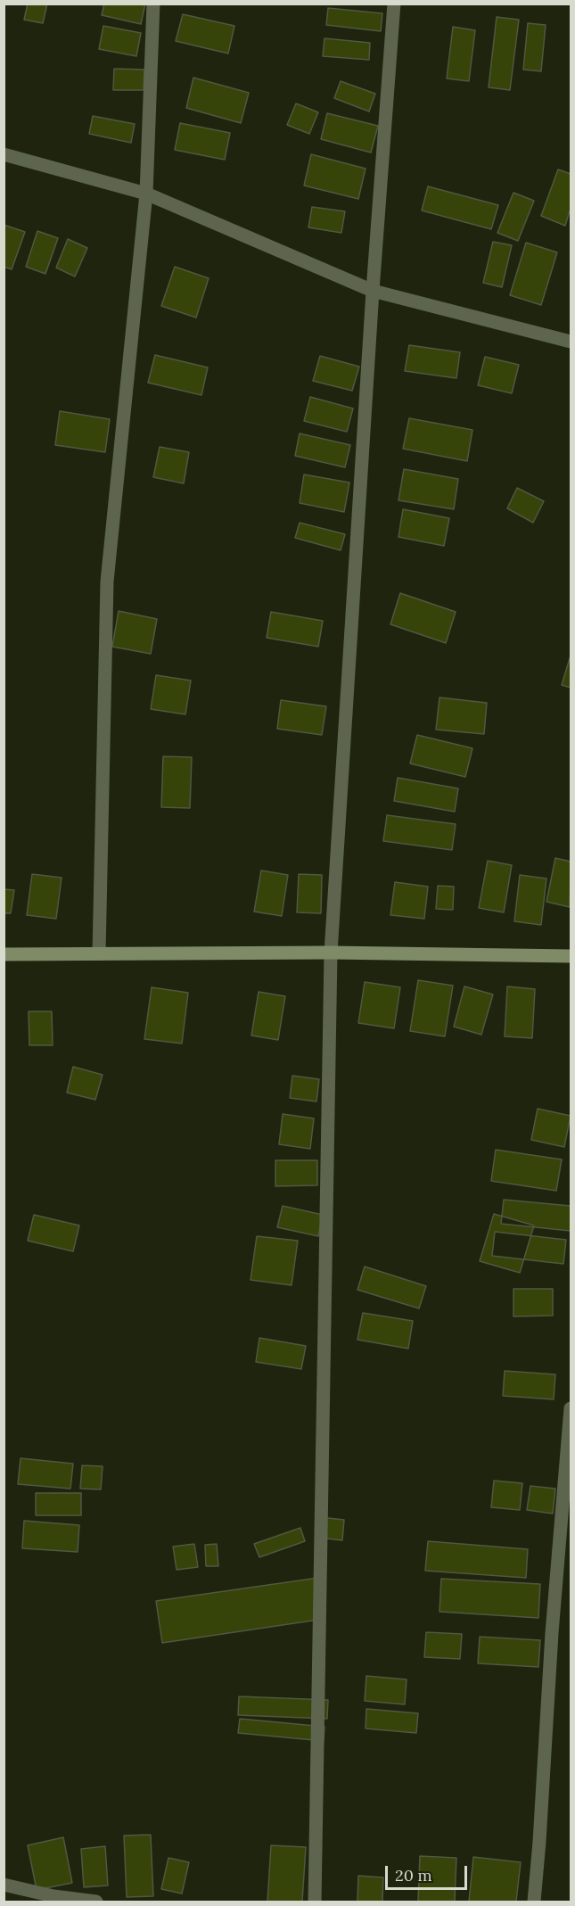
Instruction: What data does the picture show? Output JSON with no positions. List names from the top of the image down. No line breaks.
{"scale_bar":"20 m"}
